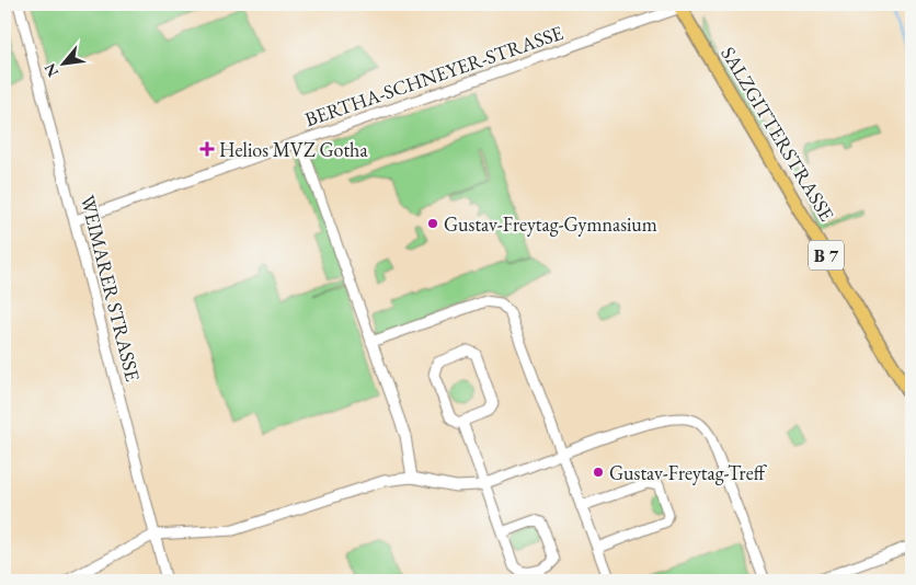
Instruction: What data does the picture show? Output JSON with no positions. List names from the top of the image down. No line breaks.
{"streets":{"main road":["SALZGITTERSTRASSE","B 7"],"street":["BERTHA-SCHNEYER-STRASSE","WEIMARER STRASSE"]},"crossings":[["BERTHA-SCHNEYER-STRASSE","SALZGITTERSTRASSE"],["BERTHA-SCHNEYER-STRASSE","WEIMARER STRASSE"]],"places":{"health":["Helios MVZ Gotha"],"other":["Gustav-Freytag-Gymnasium","Gustav-Freytag-Treff"]},"north":"bottom left"}
